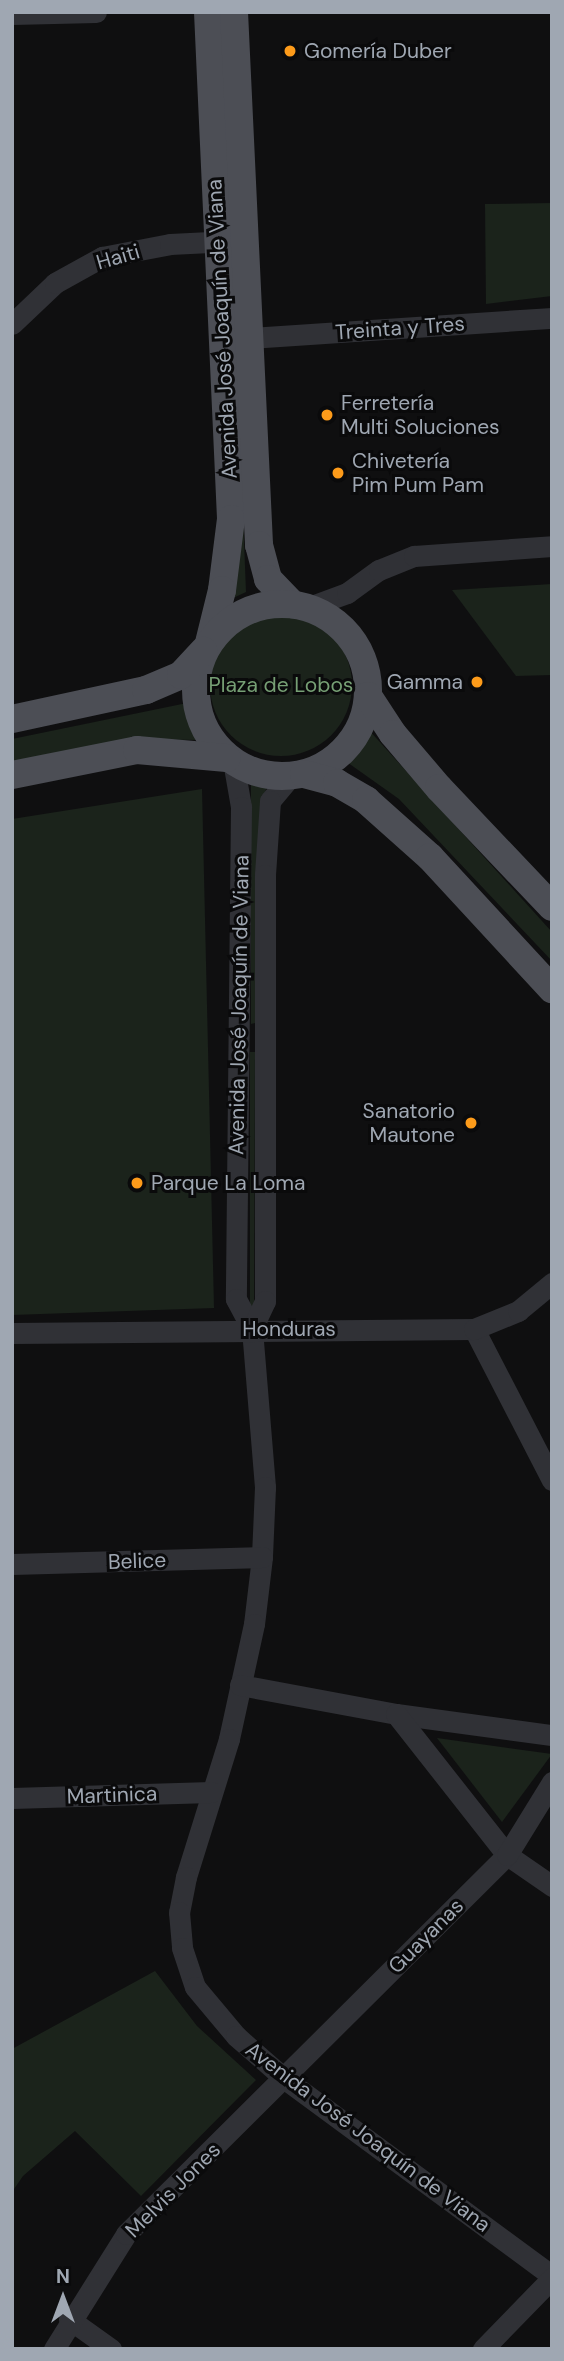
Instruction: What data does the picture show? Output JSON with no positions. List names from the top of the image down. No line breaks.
{"streets":{"main road":["Avenida José Joaquín de Viana"],"street":["Haiti","Treinta y Tres","Honduras","Belice","Martinica","Guayanas","Melvis Jones"]},"crossings":[["Haiti","Avenida José Joaquín de Viana"],["Treinta y Tres","Avenida José Joaquín de Viana"],["Avenida José Joaquín de Viana","Honduras"],["Avenida José Joaquín de Viana","Belice"],["Avenida José Joaquín de Viana","Martinica"],["Avenida José Joaquín de Viana","Guayanas"],["Avenida José Joaquín de Viana","Melvis Jones"],["Guayanas","Melvis Jones"]],"parks":["Plaza de Lobos"],"places":["Gomería Duber","Ferretería Multi Soluciones","Chivetería Pim Pum Pam","Gamma","Sanatorio Mautone","Parque La Loma"],"north":"top"}
